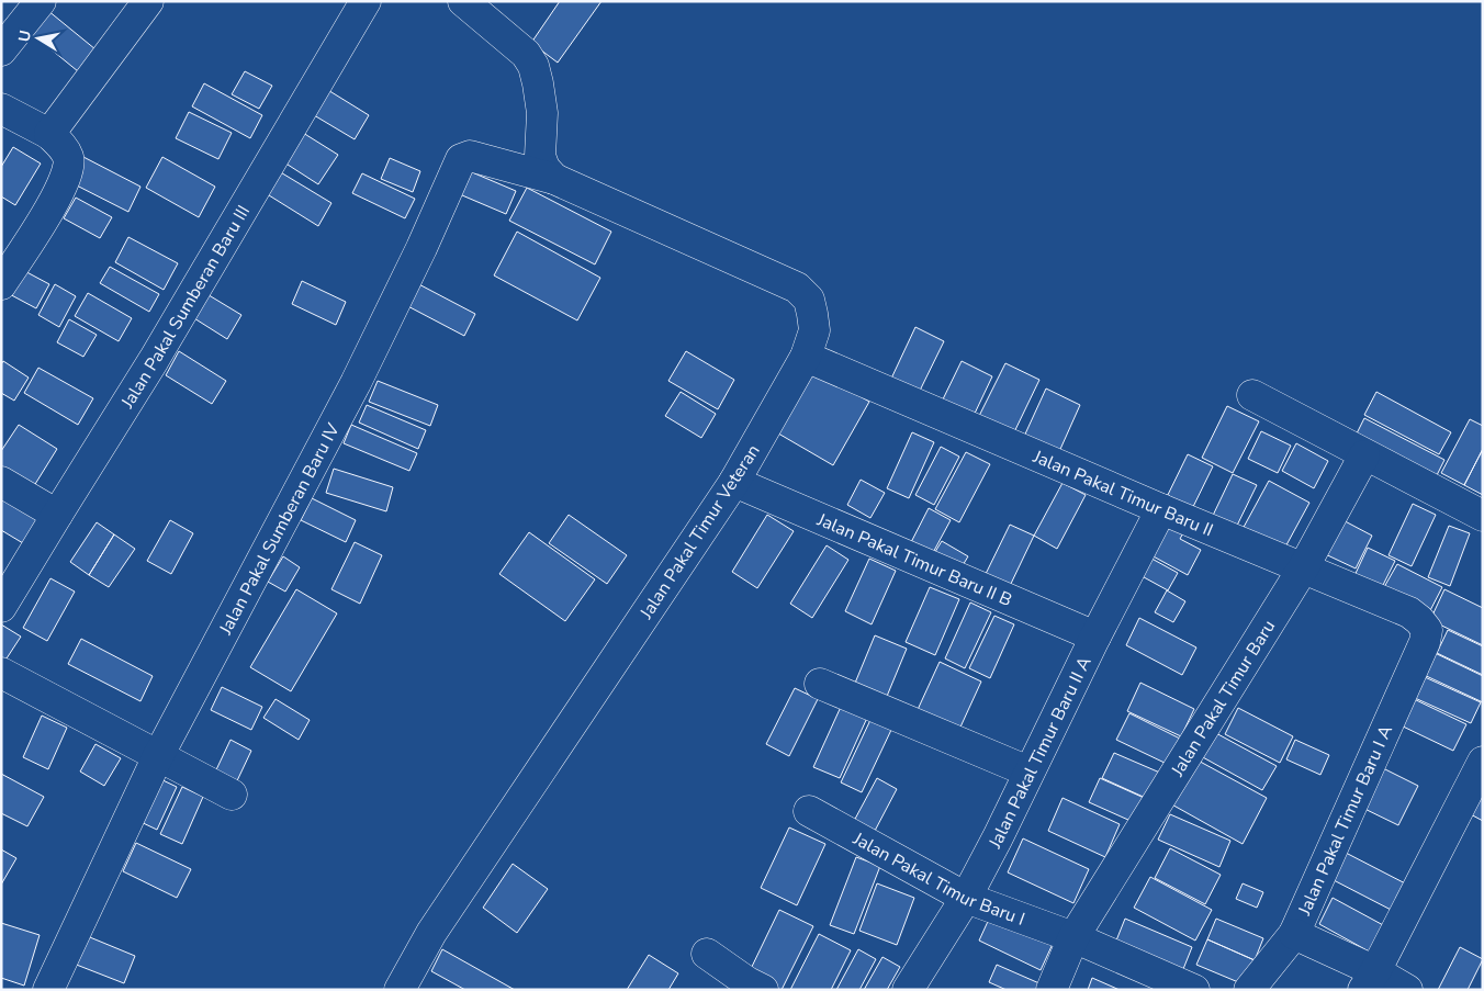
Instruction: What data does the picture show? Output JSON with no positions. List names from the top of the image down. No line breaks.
{"streets":{"street":["Jalan Pakal Sumberan Baru III","Jalan Pakal Timur Baru II","Jalan Pakal Sumberan Baru IV","Jalan Pakal Timur Veteran","Jalan Pakal Timur Baru II B","Jalan Pakal Timur Baru","Jalan Pakal Timur Baru II A","Jalan Pakal Timur Baru I A","Jalan Pakal Timur Baru I"]},"crossings":[["Jalan Pakal Timur Baru II","Jalan Pakal Timur Veteran"],["Jalan Pakal Timur Baru II","Jalan Pakal Timur Baru"],["Jalan Pakal Timur Baru II","Jalan Pakal Timur Baru II A"],["Jalan Pakal Timur Baru II","Jalan Pakal Timur Baru I A"],["Jalan Pakal Sumberan Baru IV","Jalan Pakal Timur Veteran"],["Jalan Pakal Timur Veteran","Jalan Pakal Timur Baru II B"],["Jalan Pakal Timur Baru II B","Jalan Pakal Timur Baru II A"],["Jalan Pakal Timur Baru","Jalan Pakal Timur Baru I"],["Jalan Pakal Timur Baru II A","Jalan Pakal Timur Baru I"]],"north":"left"}
